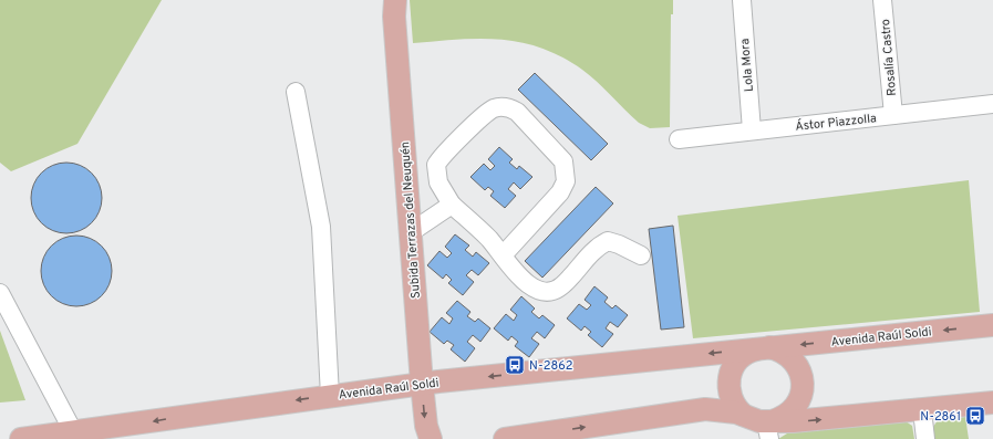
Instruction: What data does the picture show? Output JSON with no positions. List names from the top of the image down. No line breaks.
{"streets":{"main road":["Subida Terrazas del Neuquén","Avenida Raúl Soldi"],"street":["Rosalía Castro","Lola Mora","Ástor Piazzolla"]},"crossings":[["Rosalía Castro","Ástor Piazzolla"],["Lola Mora","Ástor Piazzolla"],["Subida Terrazas del Neuquén","Avenida Raúl Soldi"]],"places":{"bus stop":["N-2862","N-2861"]}}
